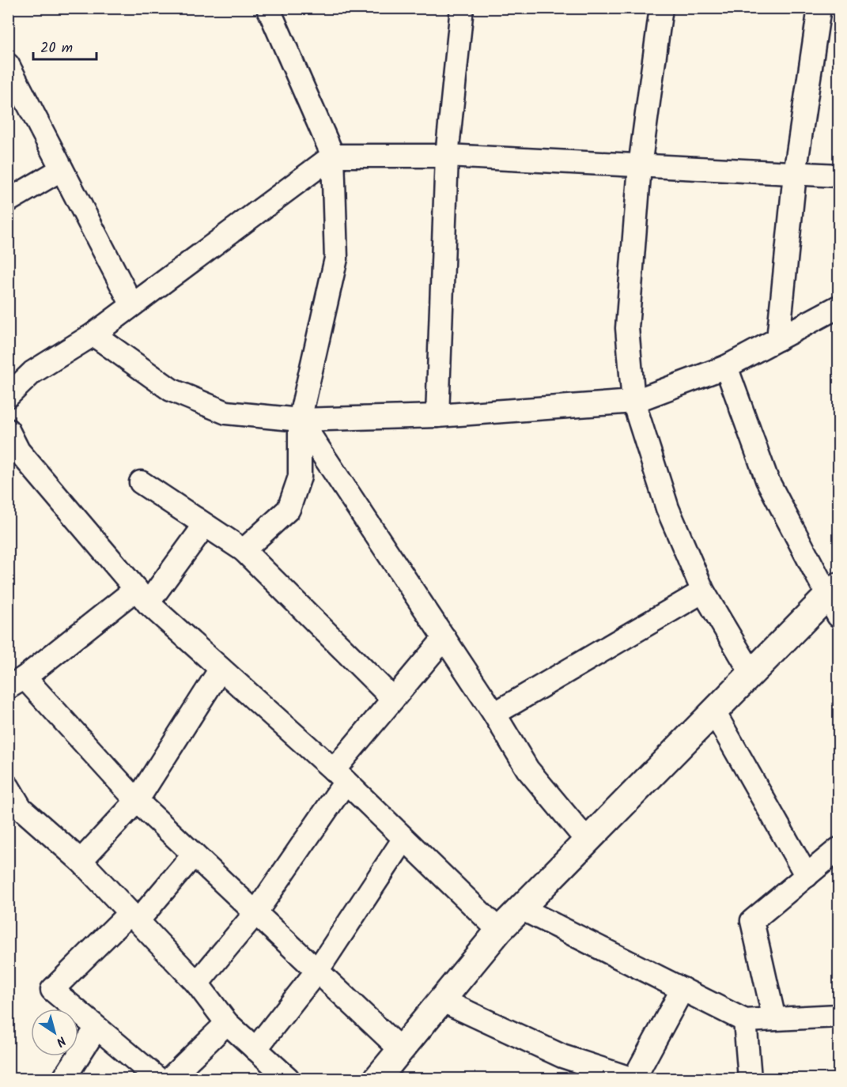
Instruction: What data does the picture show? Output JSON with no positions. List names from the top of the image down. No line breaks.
{"scale_bar":"20 m","north":"bottom right"}
